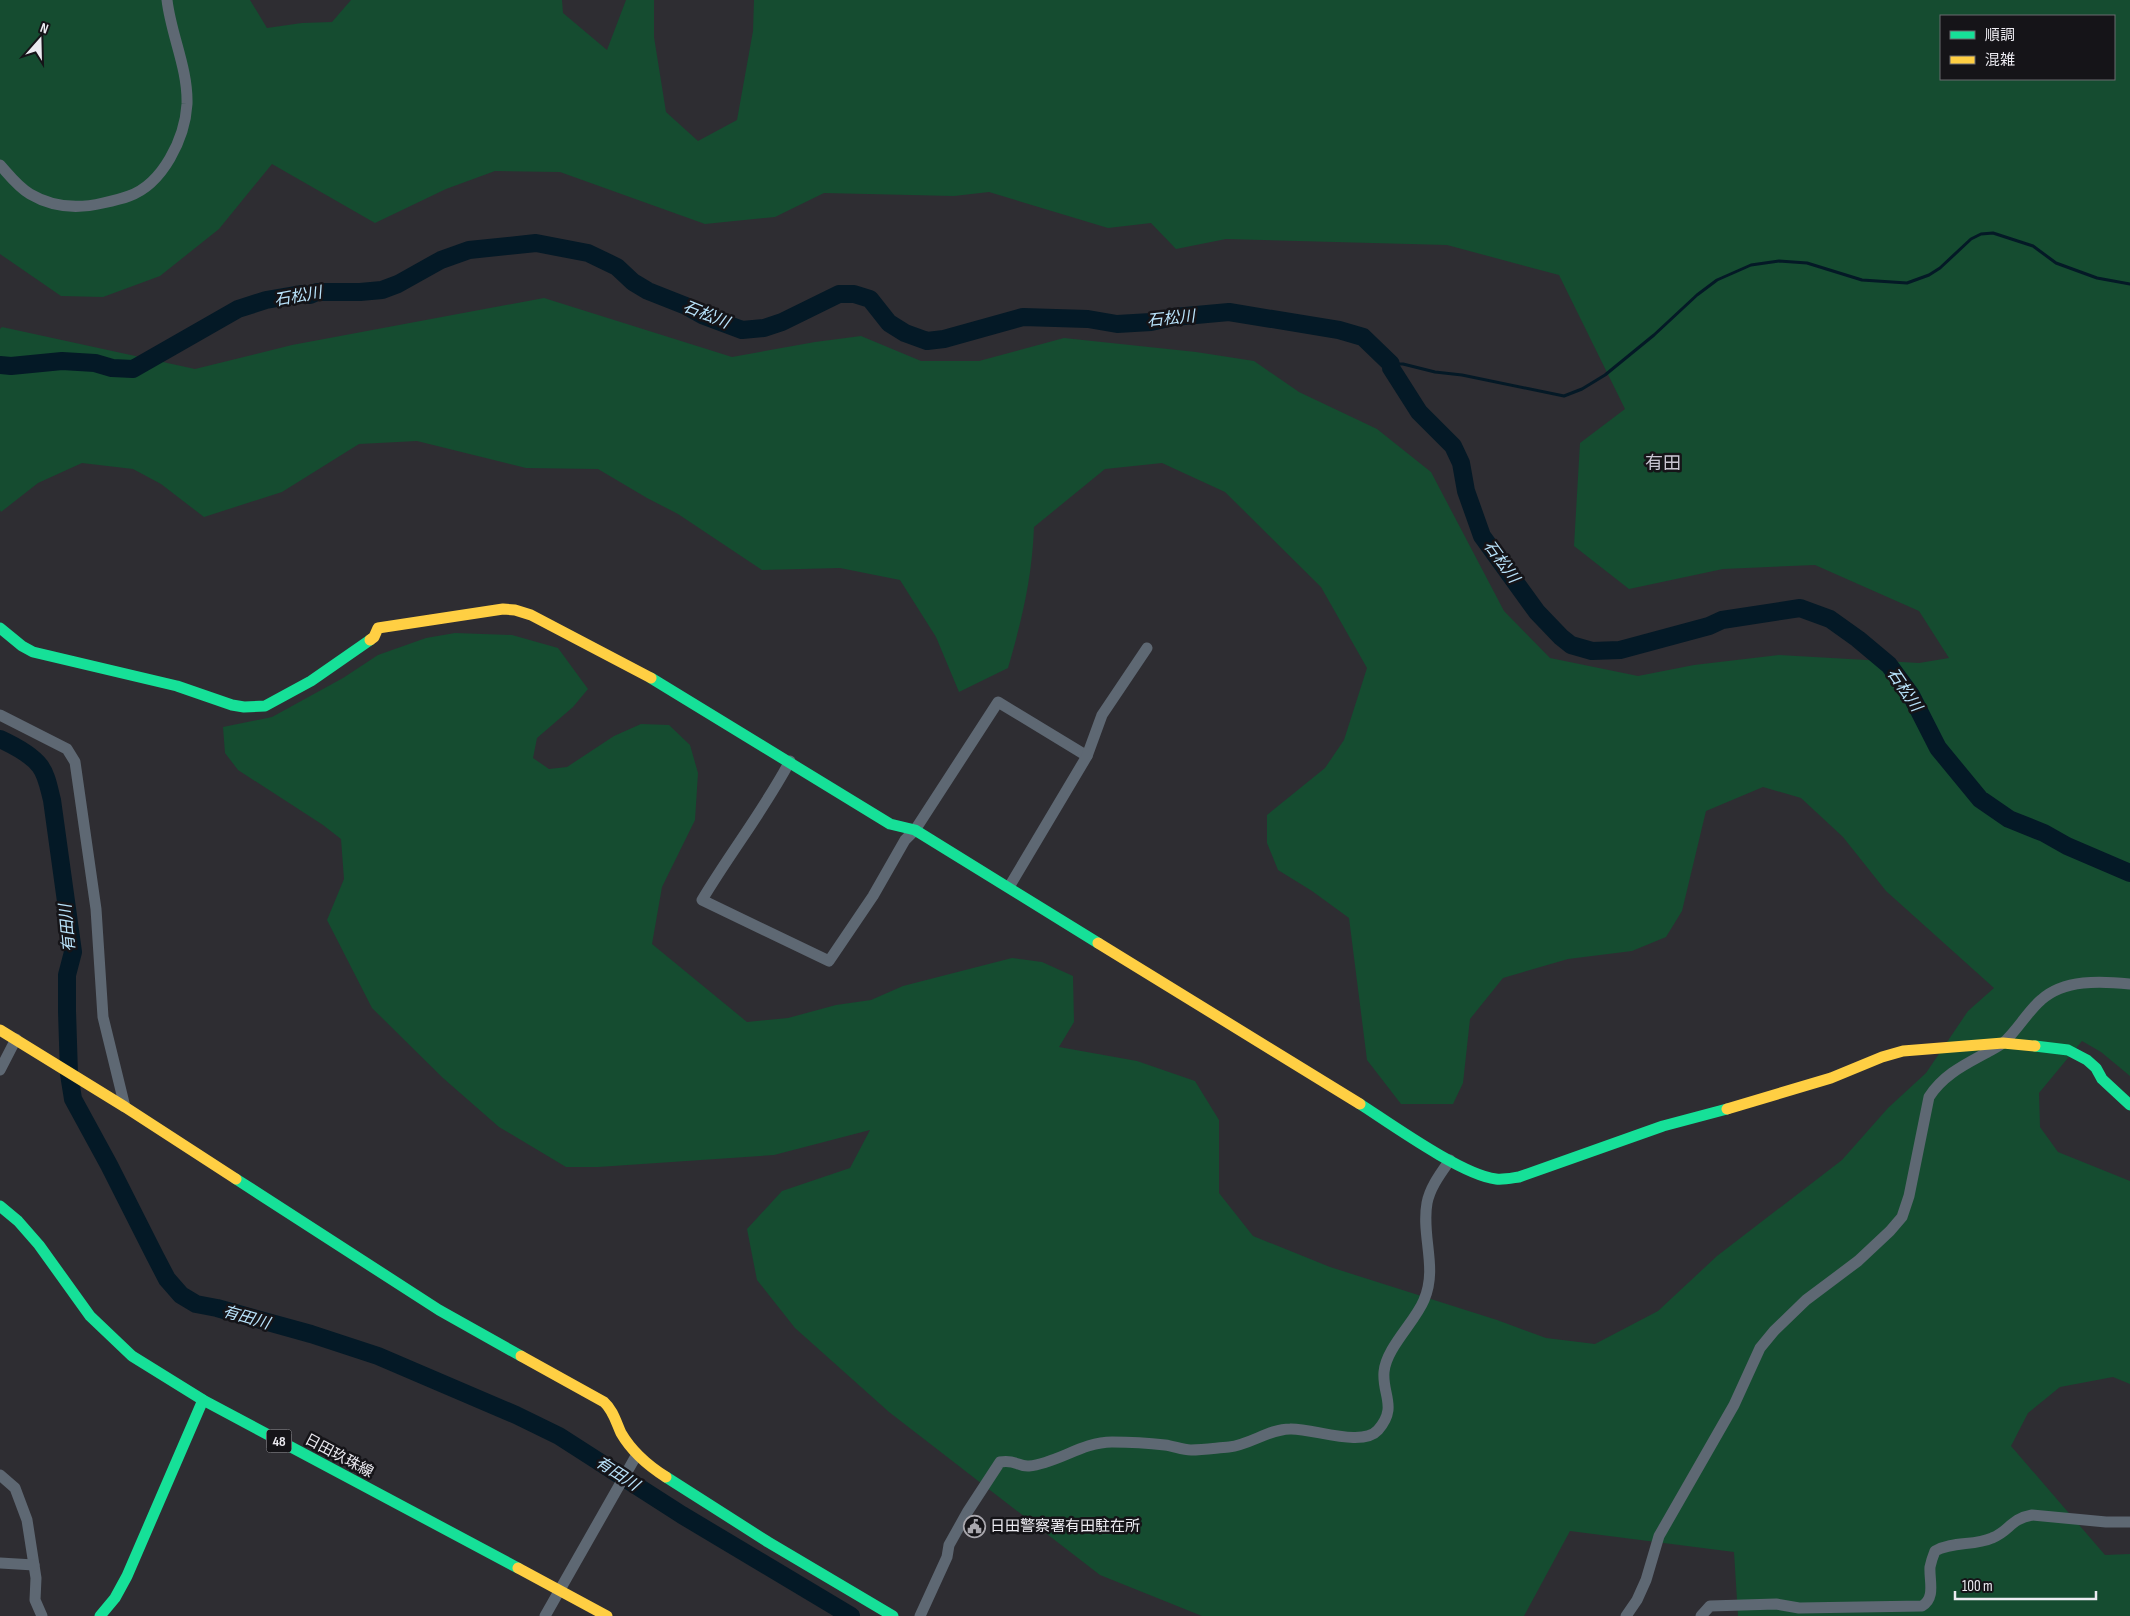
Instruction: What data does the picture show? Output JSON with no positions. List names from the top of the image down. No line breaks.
{"streets":{"street":["48","日田玖珠線"]},"districts":["有田"],"water":["石松川","有田川"],"places":{"public building":["日田警察署有田駐在所"]},"legend":["順調","混雑"],"scale_bar":"100 m","north":"top"}
